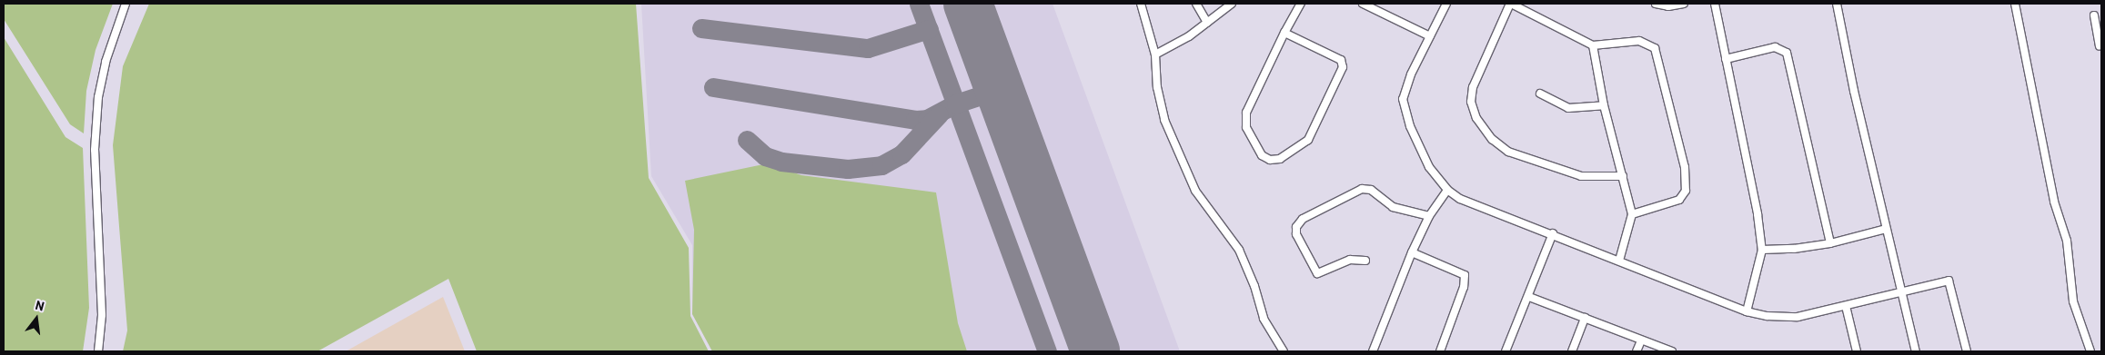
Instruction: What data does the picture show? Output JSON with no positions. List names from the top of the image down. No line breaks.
{"north":"top"}
